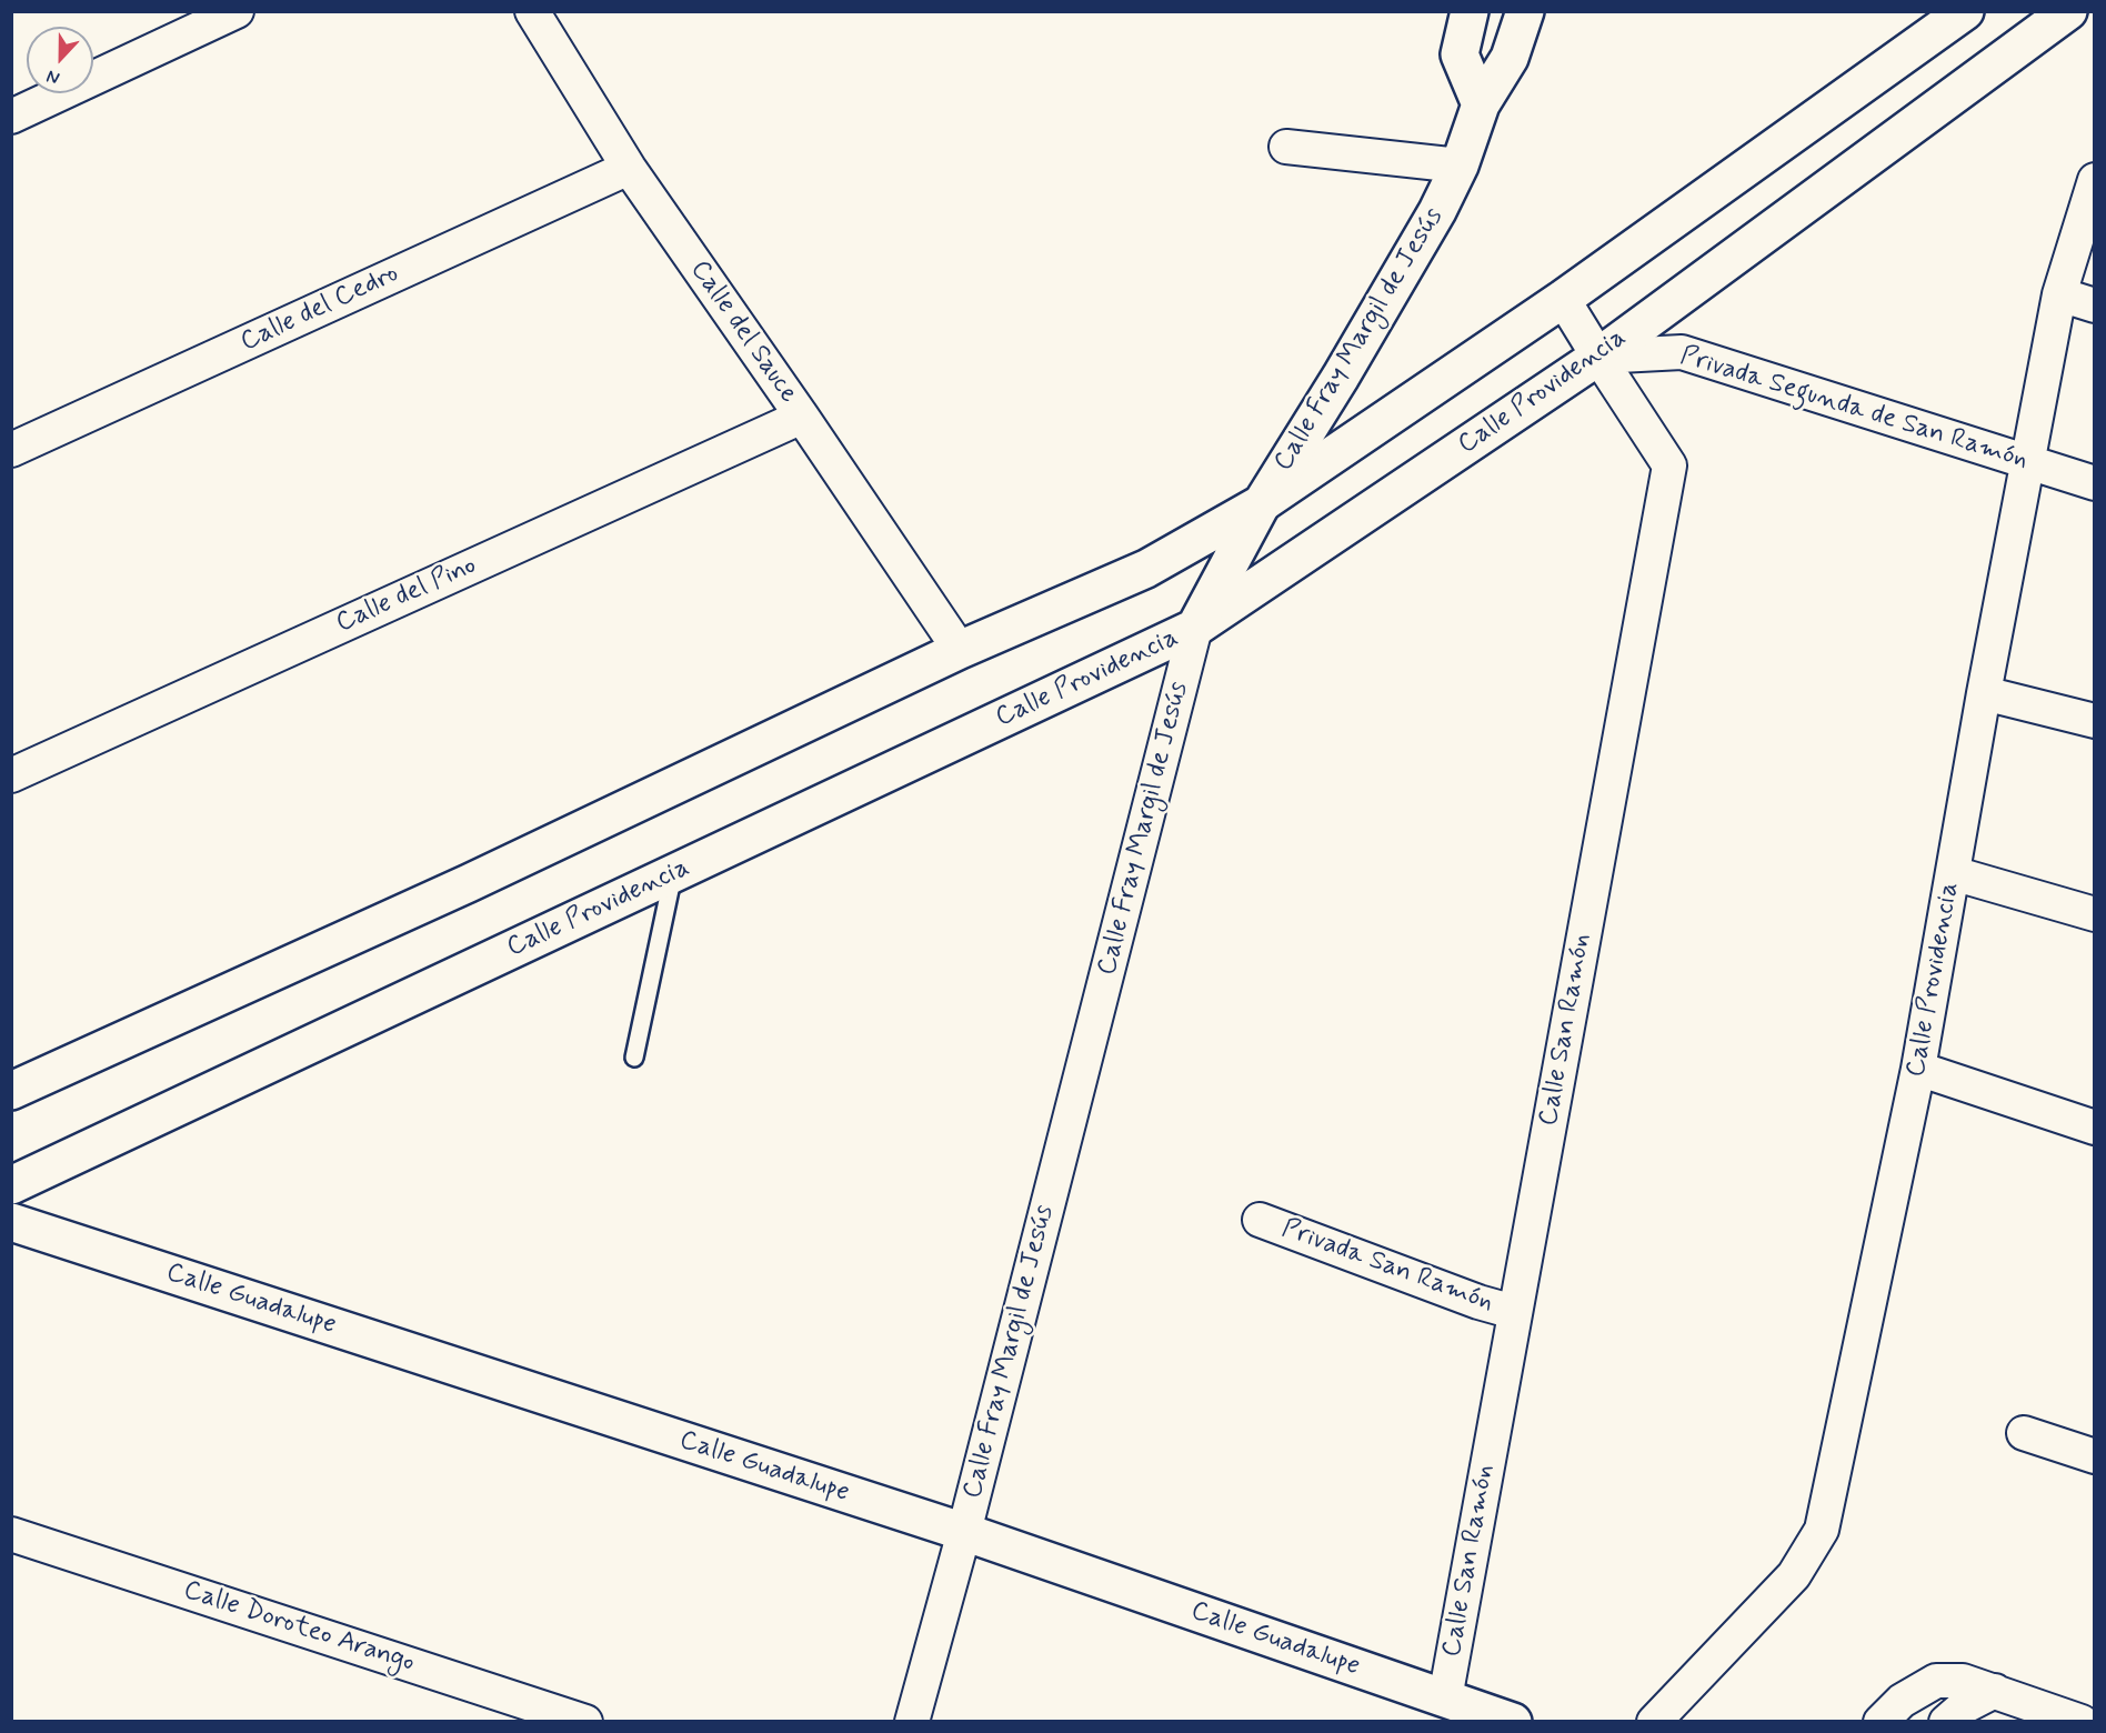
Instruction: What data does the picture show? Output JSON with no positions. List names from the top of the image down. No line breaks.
{"streets":{"street":["Calle del Cedro","Calle del Sauce","Calle Fray Margil de Jesús","Calle Providencia","Privada Segunda de San Ramón","Calle del Pino","Calle San Ramón","Privada San Ramón","Calle Guadalupe","Calle Doroteo Arango"]},"crossings":[["Calle del Cedro","Calle del Sauce"],["Calle del Sauce","Calle del Pino"],["Calle Fray Margil de Jesús","Calle Providencia"],["Calle Fray Margil de Jesús","Calle Guadalupe"],["Calle Providencia","Privada Segunda de San Ramón"],["Calle Providencia","Calle San Ramón"],["Privada Segunda de San Ramón","Calle San Ramón"],["Calle San Ramón","Privada San Ramón"],["Calle San Ramón","Calle Guadalupe"]],"north":"bottom"}
